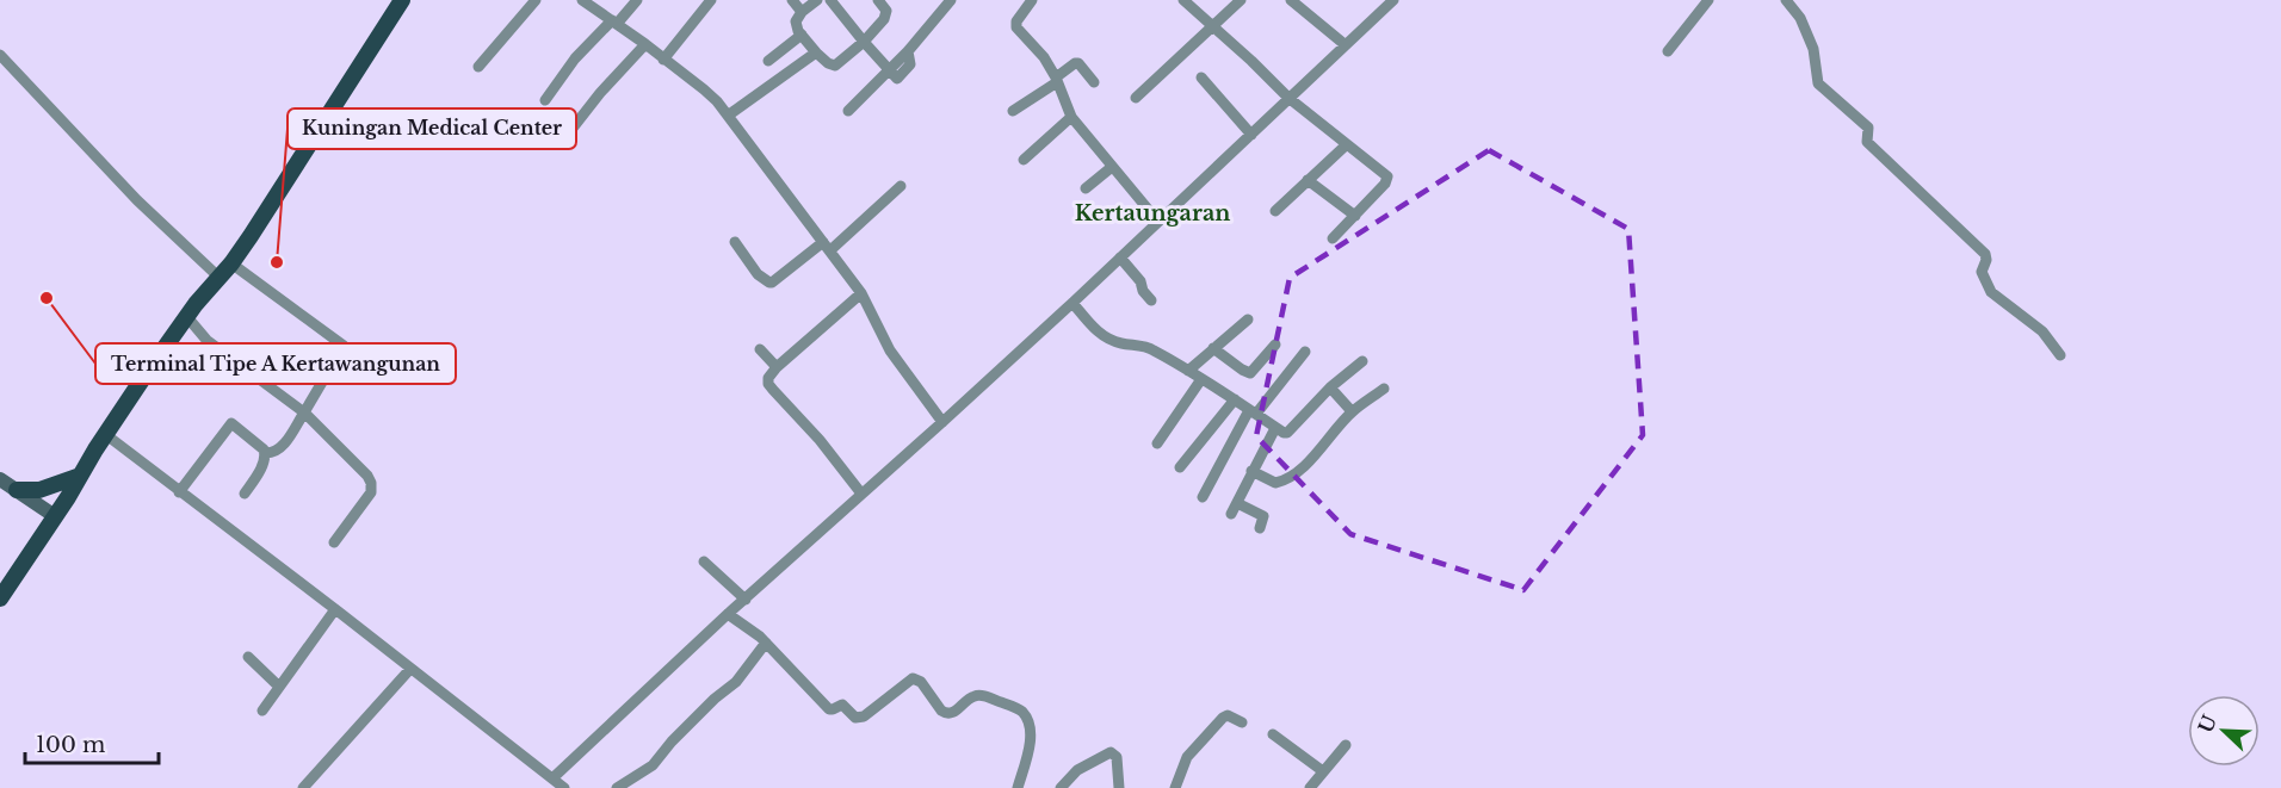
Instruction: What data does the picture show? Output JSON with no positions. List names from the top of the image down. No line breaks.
{"districts":["Kertaungaran"],"places":["Kuningan Medical Center","Terminal Tipe A Kertawangunan"],"scale_bar":"100 m","north":"top left"}
